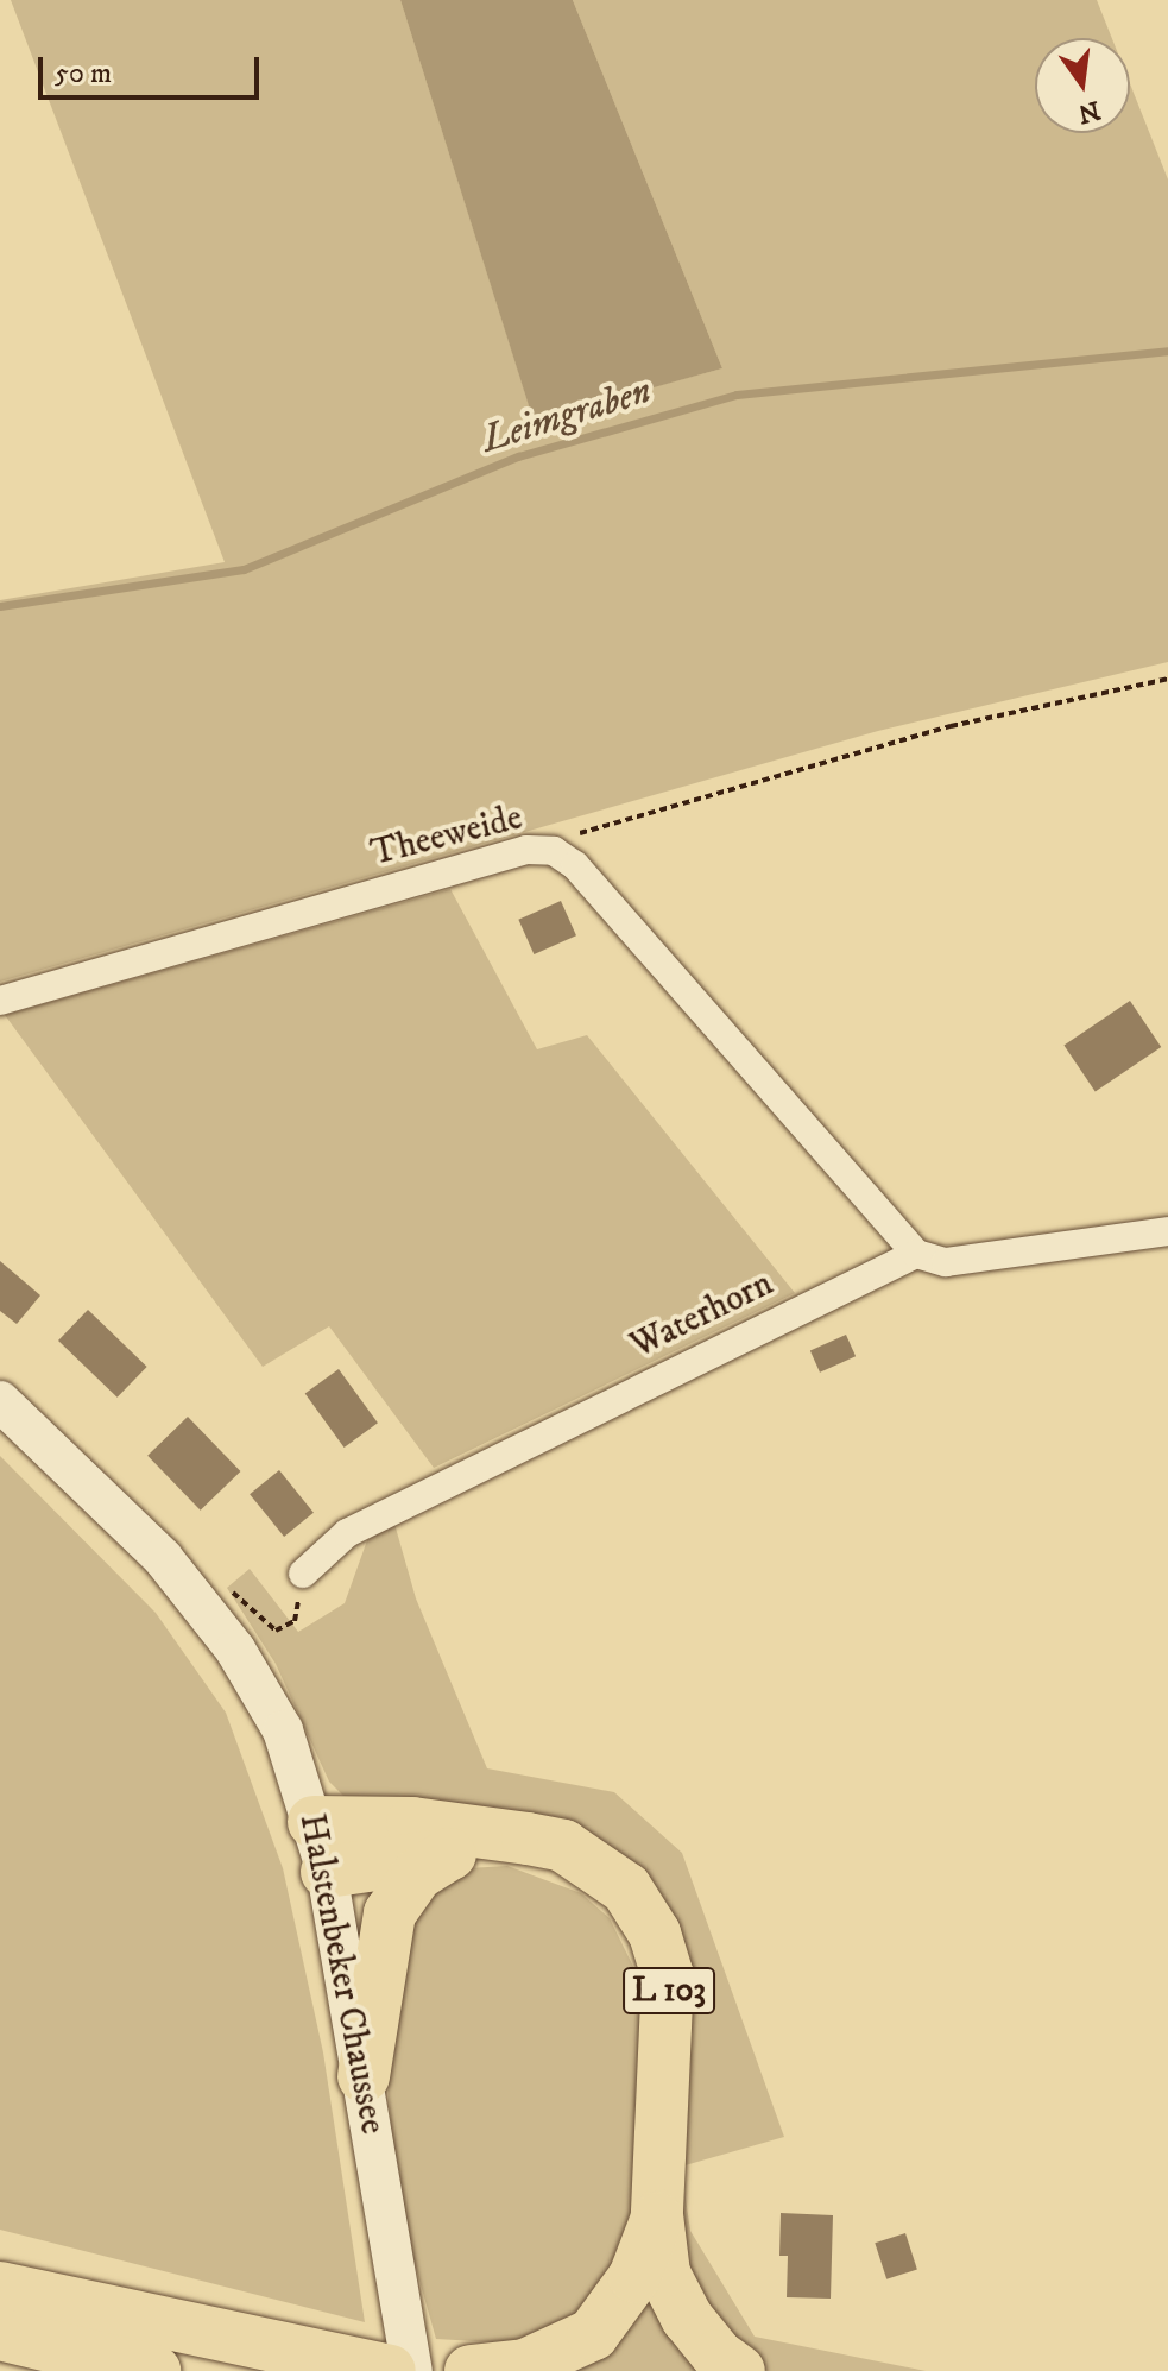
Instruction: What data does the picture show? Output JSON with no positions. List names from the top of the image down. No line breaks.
{"streets":{"highway":["L 103"],"main road":["Halstenbeker Chaussee"],"street":["Theeweide","Waterhorn"]},"crossings":[["Theeweide","Waterhorn"],["Halstenbeker Chaussee","L 103"]],"water":["Leimgraben"],"scale_bar":"50 m","north":"bottom"}
